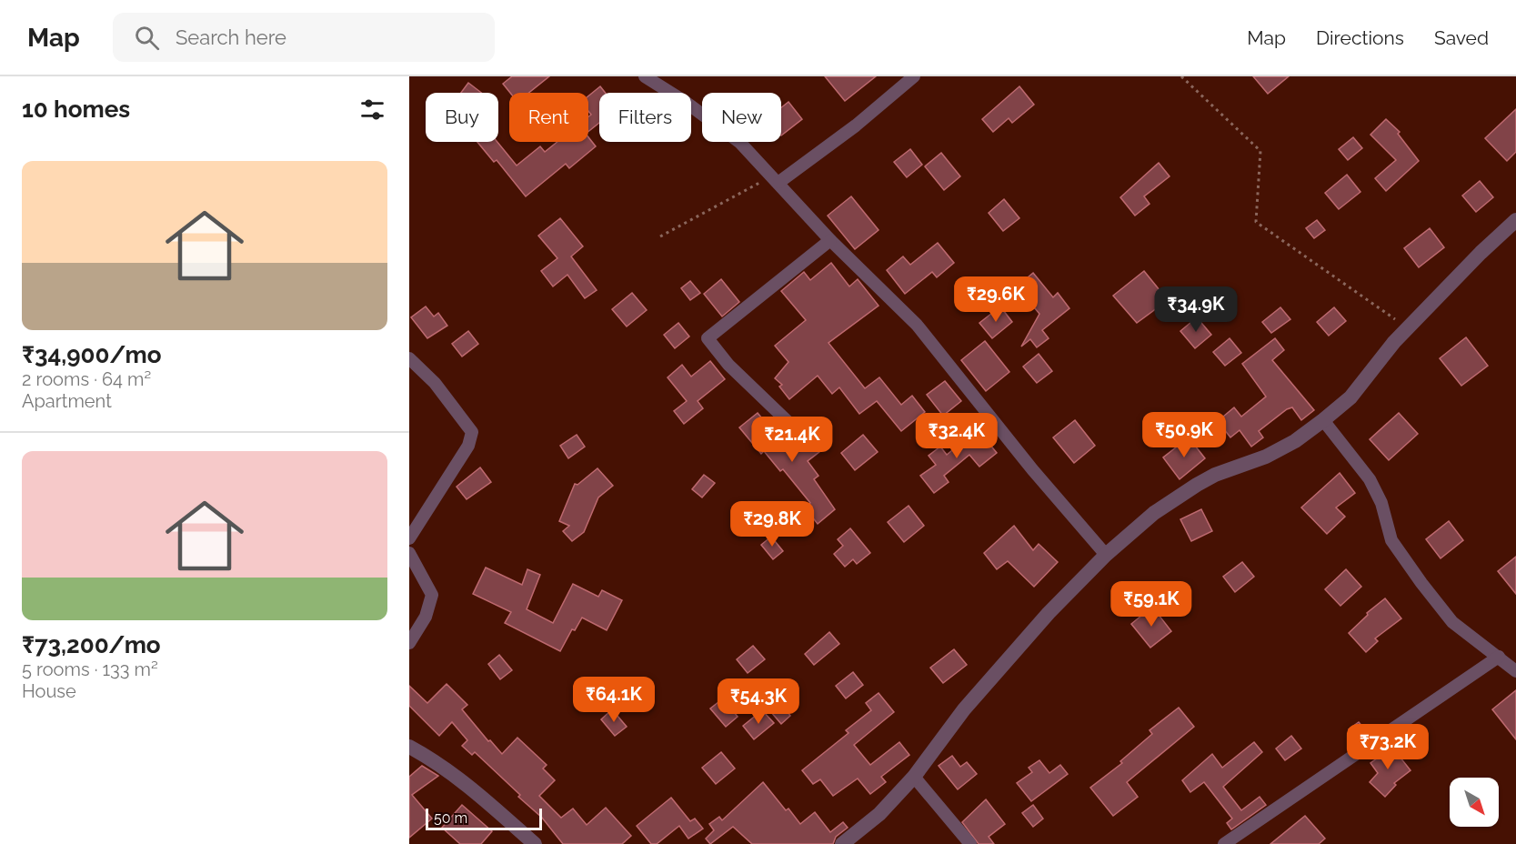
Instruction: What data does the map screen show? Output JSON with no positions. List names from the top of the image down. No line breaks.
{"scale_bar":"50 m","north":"bottom right","page":{"header":"Map","search":"Search here","nav":["Map","Directions","Saved"],"heading":"10 homes","chip":["Buy","Rent","Filters","New"],"list":[{"name":"₹34,900/mo","note":"2 rooms · 64 m² · Apartment"},{"name":"₹73,200/mo","note":"5 rooms · 133 m² · House"}],"price":["₹29.6K","₹34.9K","₹50.9K","₹32.4K","₹21.4K","₹29.8K","₹59.1K","₹64.1K","₹54.3K","₹73.2K"],"scale":"50 m"}}
